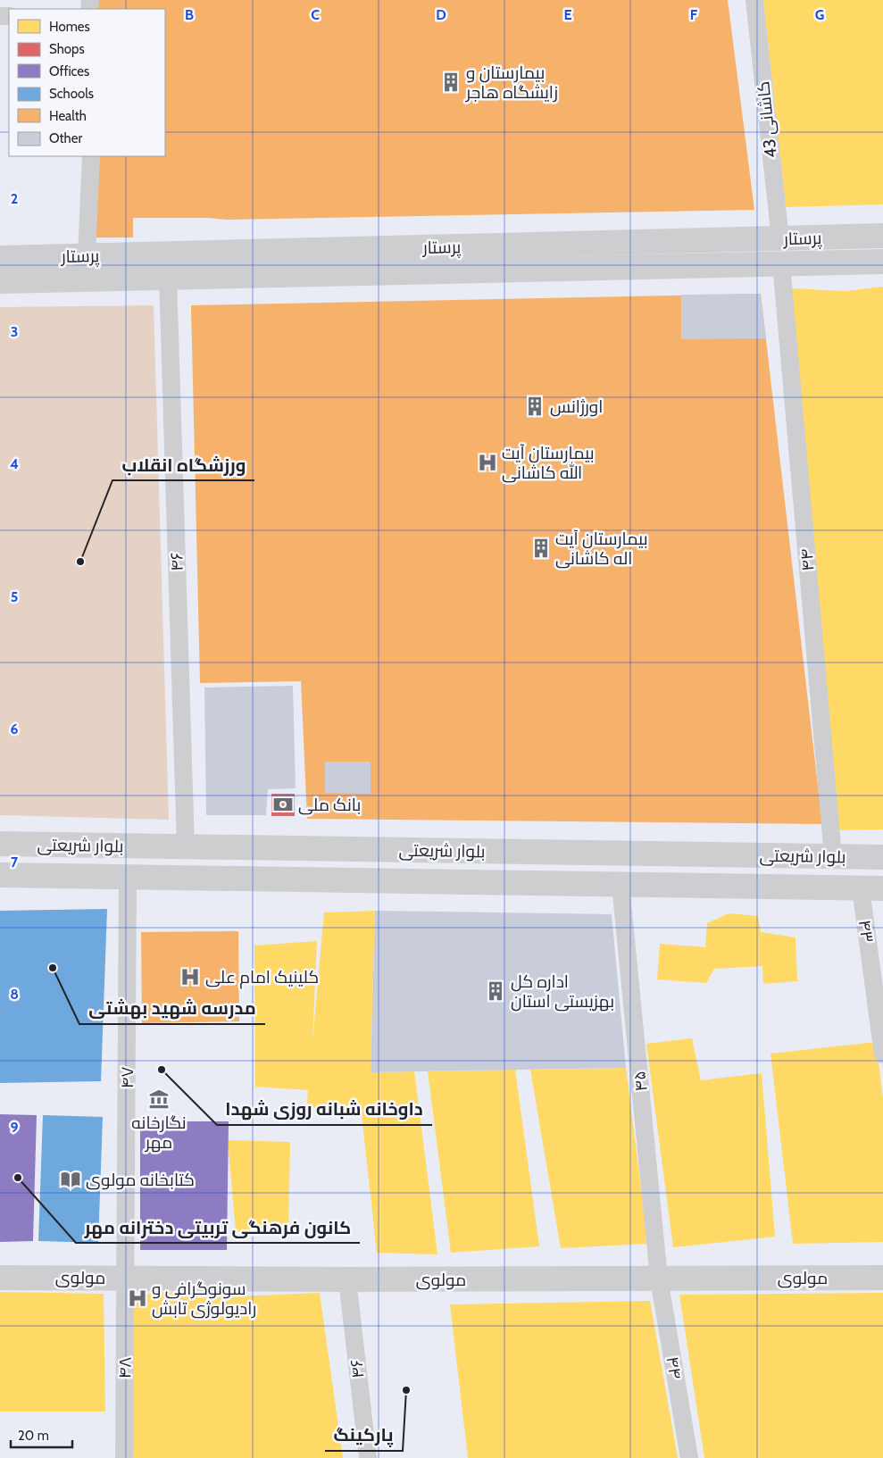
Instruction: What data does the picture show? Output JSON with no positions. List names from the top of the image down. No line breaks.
{"streets":{"main road":["پرستار","بلوار شریعتی","مولوی"],"street":["کاشانی 43","۴۴","۴۶","۴۳","۴۷","۴۵","۴۸"]},"crossings":[["کاشانی 43","پرستار"],["پرستار","۴۴"],["پرستار","۴۶"],["۴۴","بلوار شریعتی"],["۴۴","۴۵"],["۴۴","مولوی"],["۴۶","بلوار شریعتی"],["۴۶","مولوی"],["بلوار شریعتی","۴۳"],["بلوار شریعتی","۴۷"],["بلوار شریعتی","۴۵"],["۴۷","مولوی"],["۴۷","۴۸"],["۴۵","مولوی"],["مولوی","۴۸"]],"places":{"building":["بیمارستان و زایشگاه هاجر","اورژانس","بیمارستان آیت اله کاشانی","اداره کل بهزیستی استان"],"hospital":["بیمارستان آیت الله کاشانی","کلینیک امام علی","سونوگرافی و رادیولوژی تابش"],"other":["ورزشگاه انقلاب","مدرسه شهید بهشتی","داوخانه شبانه روزی شهدا","کانون فرهنگی تربیتی دخترانه مهر","پارکینگ"],"bank":["بانک ملی"],"museum":["نگارخانه مهر"],"library":["کتابخانه مولوی"]},"legend":["Homes","Shops","Offices","Schools","Health","Other"],"scale_bar":"20 m","grid":{"columns":["B","C","D","E","F","G"],"rows":["2","3","4","5","6","7","8","9"]}}
